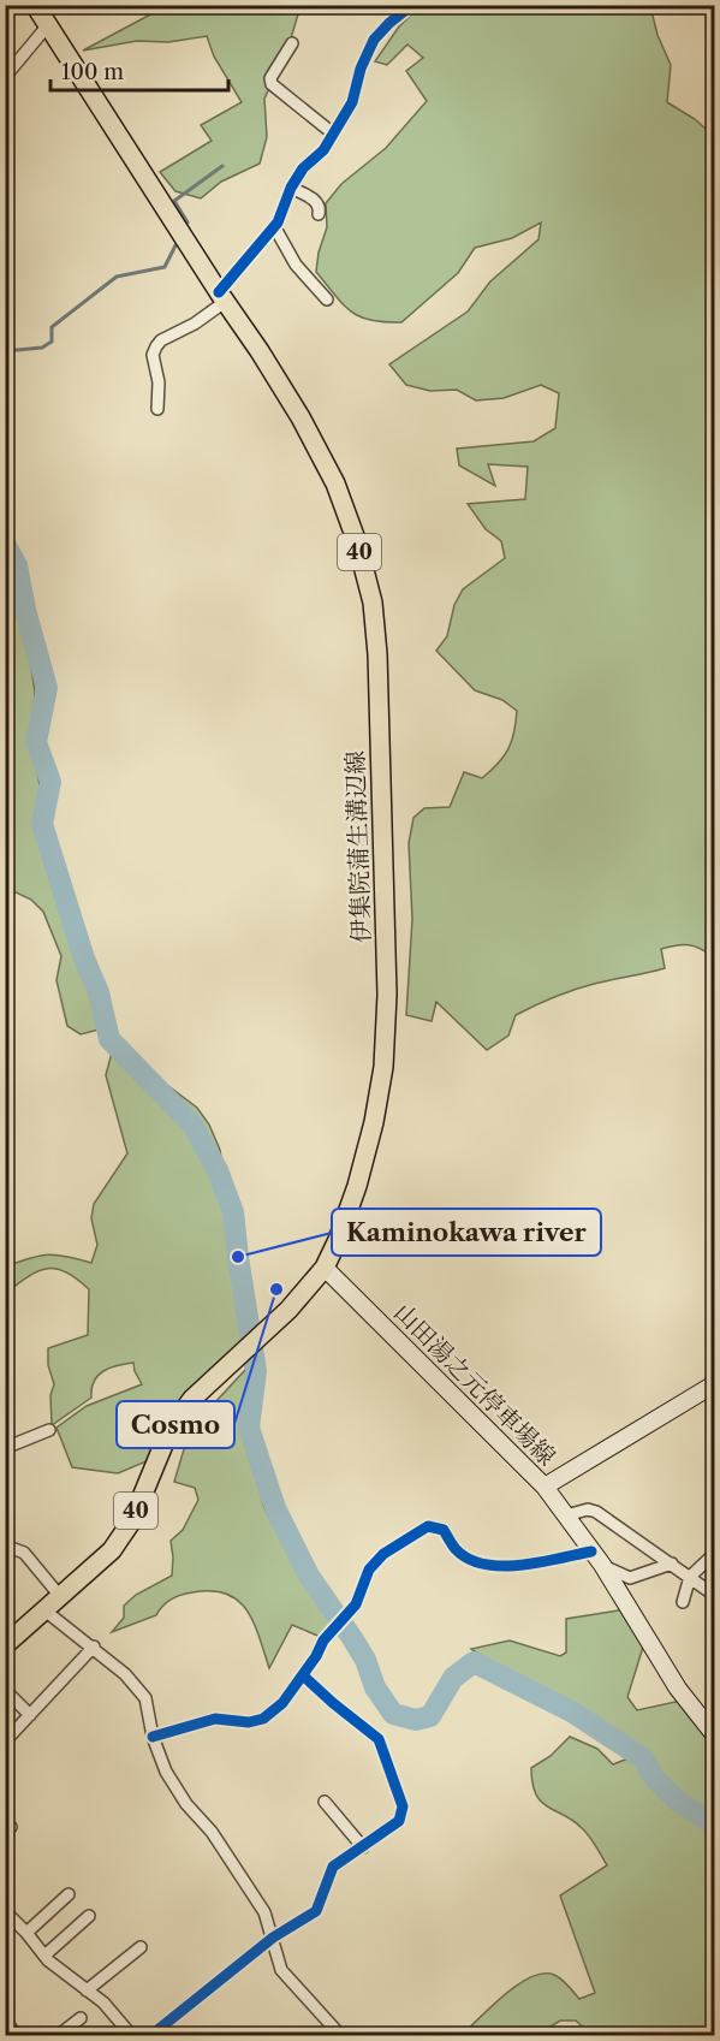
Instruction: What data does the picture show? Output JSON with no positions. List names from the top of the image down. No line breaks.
{"streets":{"main road":["40","伊集院蒲生溝辺線","山田湯之元停車場線"]},"crossings":[["伊集院蒲生溝辺線","山田湯之元停車場線"]],"places":["Kaminokawa river","Cosmo"],"scale_bar":"100 m"}
